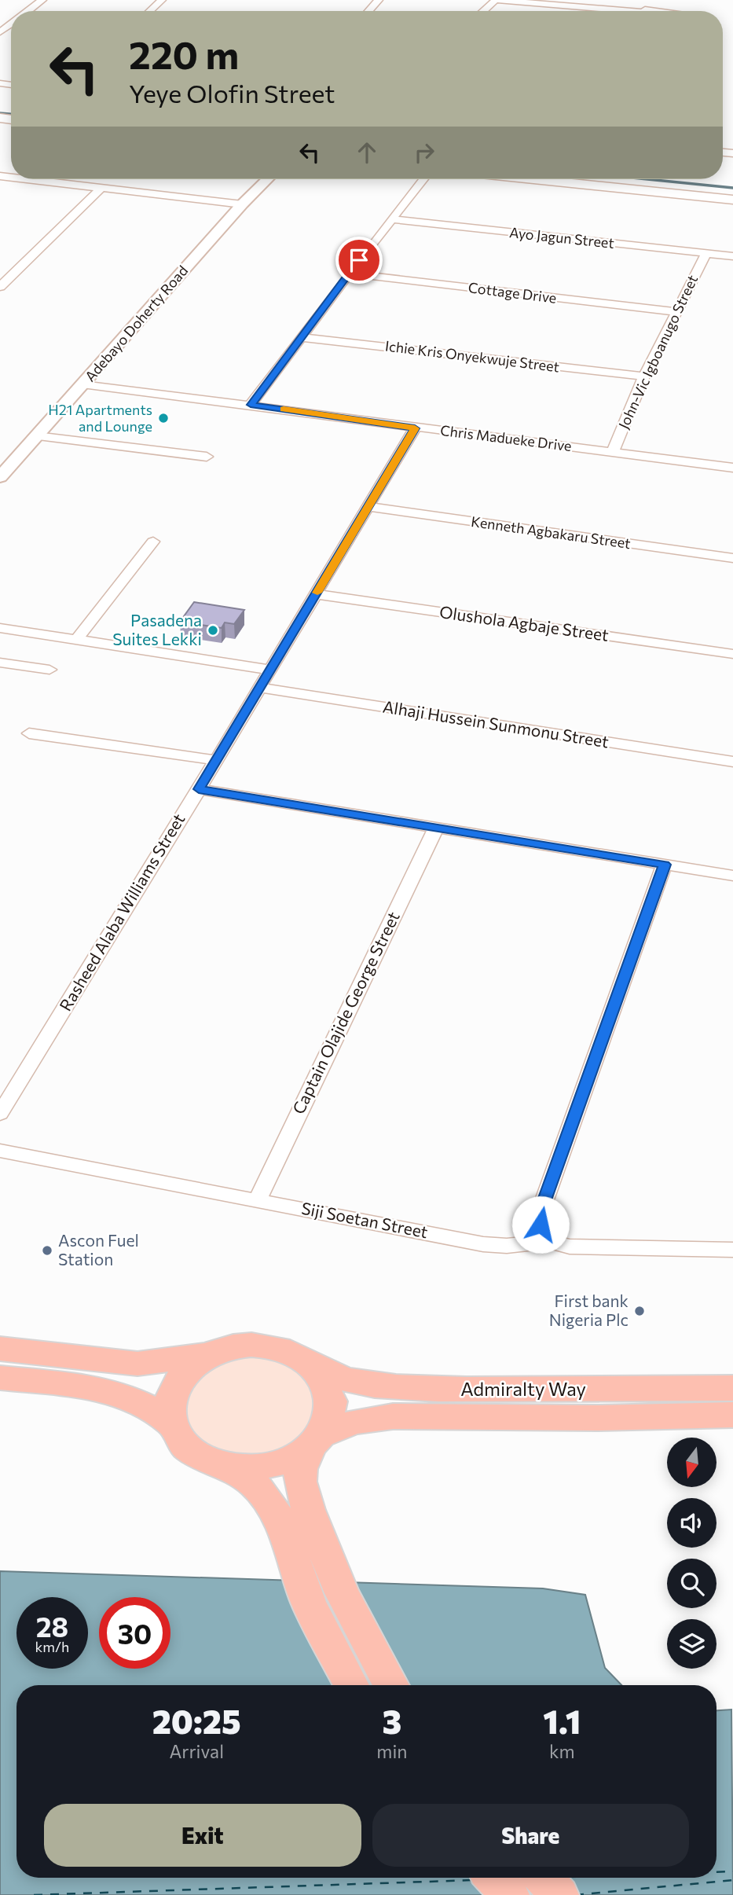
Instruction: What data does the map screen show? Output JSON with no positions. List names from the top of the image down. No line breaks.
{"streets":{"main road":["Admiralty Way"],"street":["Ayo Jagun Street","Cottage Drive","Adebayo Doherty Road","John-Vic Igboanugo Street","Ichie Kris Onyekwuje Street","Chris Madueke Drive","Kenneth Agbakaru Street","Olushola Agbaje Street","Alhaji Hussein Sunmonu Street","Rasheed Alaba Williams Street","Captain Olajide George Street","Siji Soetan Street"]},"crossings":[["Ayo Jagun Street","John-Vic Igboanugo Street"],["Cottage Drive","John-Vic Igboanugo Street"],["Adebayo Doherty Road","Chris Madueke Drive"],["John-Vic Igboanugo Street","Ichie Kris Onyekwuje Street"],["John-Vic Igboanugo Street","Chris Madueke Drive"],["Chris Madueke Drive","Rasheed Alaba Williams Street"],["Kenneth Agbakaru Street","Rasheed Alaba Williams Street"],["Olushola Agbaje Street","Rasheed Alaba Williams Street"],["Alhaji Hussein Sunmonu Street","Rasheed Alaba Williams Street"],["Captain Olajide George Street","Siji Soetan Street"]],"places":["H21 Apartments and Lounge","Pasadena Suites Lekki","Ascon Fuel Station","First bank Nigeria Plc"],"north":"bottom","page":{"turn":["220 m","Yeye Olofin Street"],"speed":"28 km/h","limit":"30","eta":["20:25","Arrival","3","min","1.1","km"],"buttons":["Exit","Share"]}}
